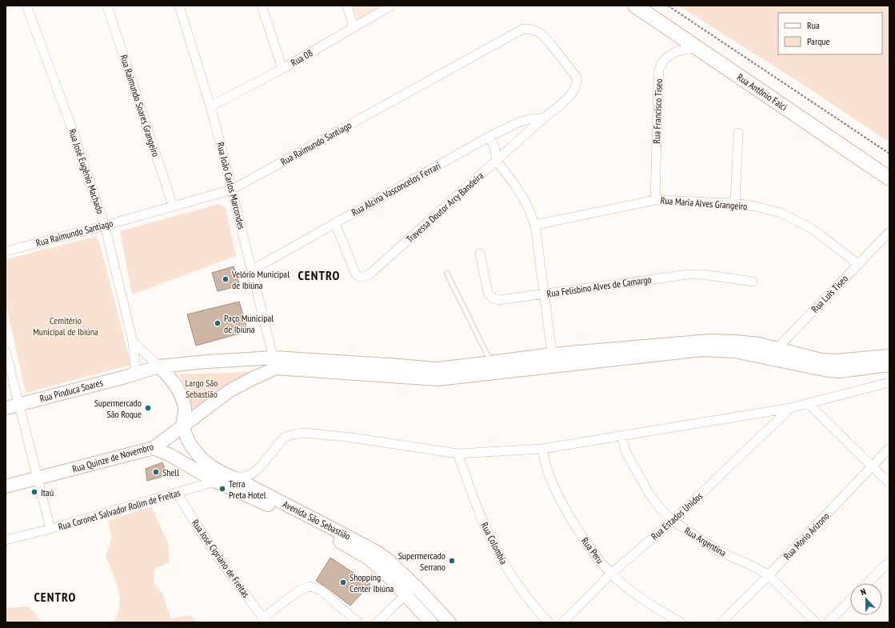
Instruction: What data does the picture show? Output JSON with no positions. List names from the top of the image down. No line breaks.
{"streets":{"main road":["Rua Antônio Falci","Rua Pinduca Soares","Rua Quinze de Novembro","Avenida São Sebastião"],"street":["Rua 08","Rua Raimundo Soares Grangeiro","Rua Francisco Tiseo","Rua Raimundo Santiago","Rua José Eugênio Machado","Rua João Carlos Marcondes","Rua Alcina Vasconcelos Ferrari","Rua Maria Alves Grangeiro","Travessa Doutor Arcy Bandeira","Rua Felisbino Alves de Camargo","Rua Luís Tiseo","Rua Coronel Salvador Rolim de Freitas","Rua Estados Unidos","Rua Morio Arizono","Rua Argentina","Rua Colombia","Rua Peru","Rua José Cipriano de Freitas"]},"crossings":[["Rua 08","Rua João Carlos Marcondes"],["Rua Antônio Falci","Rua Francisco Tiseo"],["Rua Raimundo Soares Grangeiro","Rua Raimundo Santiago"],["Rua Francisco Tiseo","Rua Maria Alves Grangeiro"],["Rua Raimundo Santiago","Rua José Eugênio Machado"],["Rua Raimundo Santiago","Rua João Carlos Marcondes"],["Rua Raimundo Santiago","Travessa Doutor Arcy Bandeira"],["Rua José Eugênio Machado","Rua Pinduca Soares"],["Rua João Carlos Marcondes","Rua Alcina Vasconcelos Ferrari"],["Rua João Carlos Marcondes","Rua Pinduca Soares"],["Rua João Carlos Marcondes","Rua Quinze de Novembro"],["Rua Alcina Vasconcelos Ferrari","Travessa Doutor Arcy Bandeira"],["Rua Maria Alves Grangeiro","Rua Luís Tiseo"],["Rua Pinduca Soares","Rua Quinze de Novembro"],["Rua Quinze de Novembro","Avenida São Sebastião"],["Rua Coronel Salvador Rolim de Freitas","Rua Estados Unidos"],["Rua Coronel Salvador Rolim de Freitas","Avenida São Sebastião"],["Rua Coronel Salvador Rolim de Freitas","Rua Argentina"],["Rua Coronel Salvador Rolim de Freitas","Rua Colombia"],["Rua Coronel Salvador Rolim de Freitas","Rua Peru"],["Rua Coronel Salvador Rolim de Freitas","Rua José Cipriano de Freitas"],["Rua Estados Unidos","Rua Argentina"],["Rua Estados Unidos","Rua Peru"],["Rua Morio Arizono","Rua Argentina"]],"districts":["CENTRO","CENTRO"],"parks":["Cemitério Municipal de Ibiúna","Largo São Sebastião"],"places":["Velório Municipal de Ibiúna","Paço Municipal de Ibiúna","Supermercado São Roque","Shell","Terra Preta Hotel","Itaú","Supermercado Serrano","Shopping Center Ibiúna"],"legend":["Rua","Parque"],"north":"top"}
